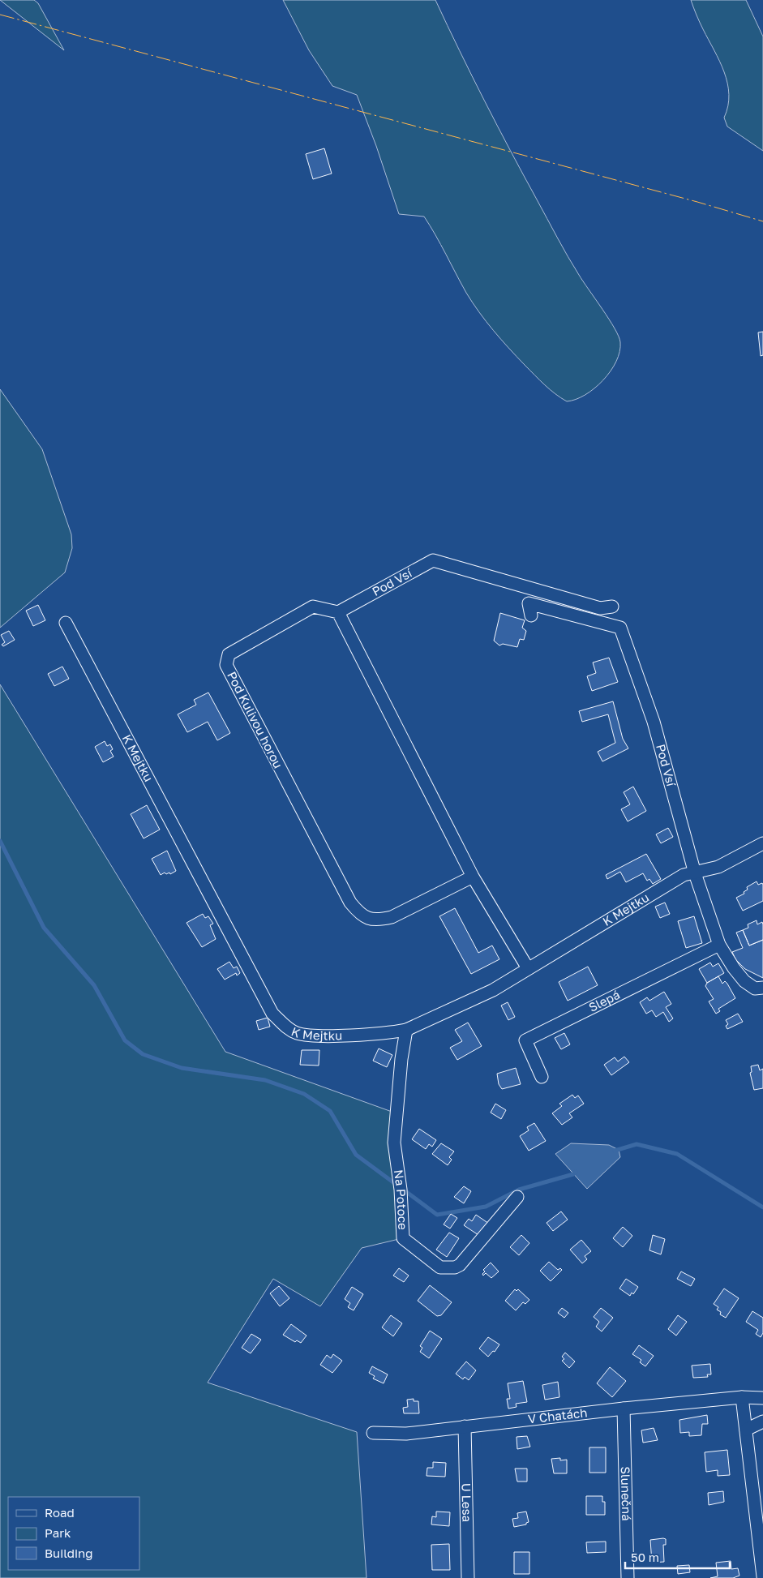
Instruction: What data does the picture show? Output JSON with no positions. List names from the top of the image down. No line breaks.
{"streets":{"street":["Pod Vsí","Pod Kulivou horou","K Mejtku","Slepá","Na Potoce","V Chatách","Slunečná","U Lesa"]},"crossings":[["Pod Vsí","Pod Kulivou horou"],["Pod Vsí","K Mejtku"],["Pod Vsí","Slepá"],["K Mejtku","Na Potoce"],["V Chatách","Slunečná"],["V Chatách","U Lesa"]],"legend":["Road","Park","Building"],"scale_bar":"50 m"}
